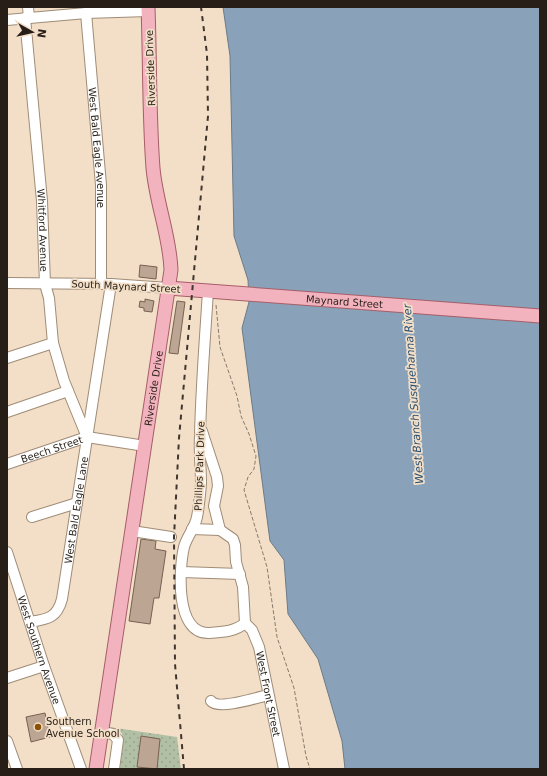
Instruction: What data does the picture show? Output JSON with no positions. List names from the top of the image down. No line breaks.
{"streets":{"main road":["Riverside Drive","South Maynard Street","Maynard Street"],"street":["West Bald Eagle Avenue","Whitford Avenue","Beech Street","Phillips Park Drive","West Bald Eagle Lane","West Southern Avenue","West Front Street"]},"crossings":[["Riverside Drive","South Maynard Street"],["Riverside Drive","Beech Street"],["West Bald Eagle Avenue","South Maynard Street"],["West Bald Eagle Avenue","West Bald Eagle Lane"],["Whitford Avenue","South Maynard Street"],["Whitford Avenue","Beech Street"],["Whitford Avenue","West Bald Eagle Lane"],["South Maynard Street","Maynard Street"],["South Maynard Street","Phillips Park Drive"],["South Maynard Street","West Bald Eagle Lane"],["Beech Street","West Bald Eagle Lane"],["Phillips Park Drive","West Front Street"],["West Bald Eagle Lane","West Southern Avenue"]],"water":["West Branch Susquehanna River"],"places":["Southern Avenue School"],"north":"right"}
